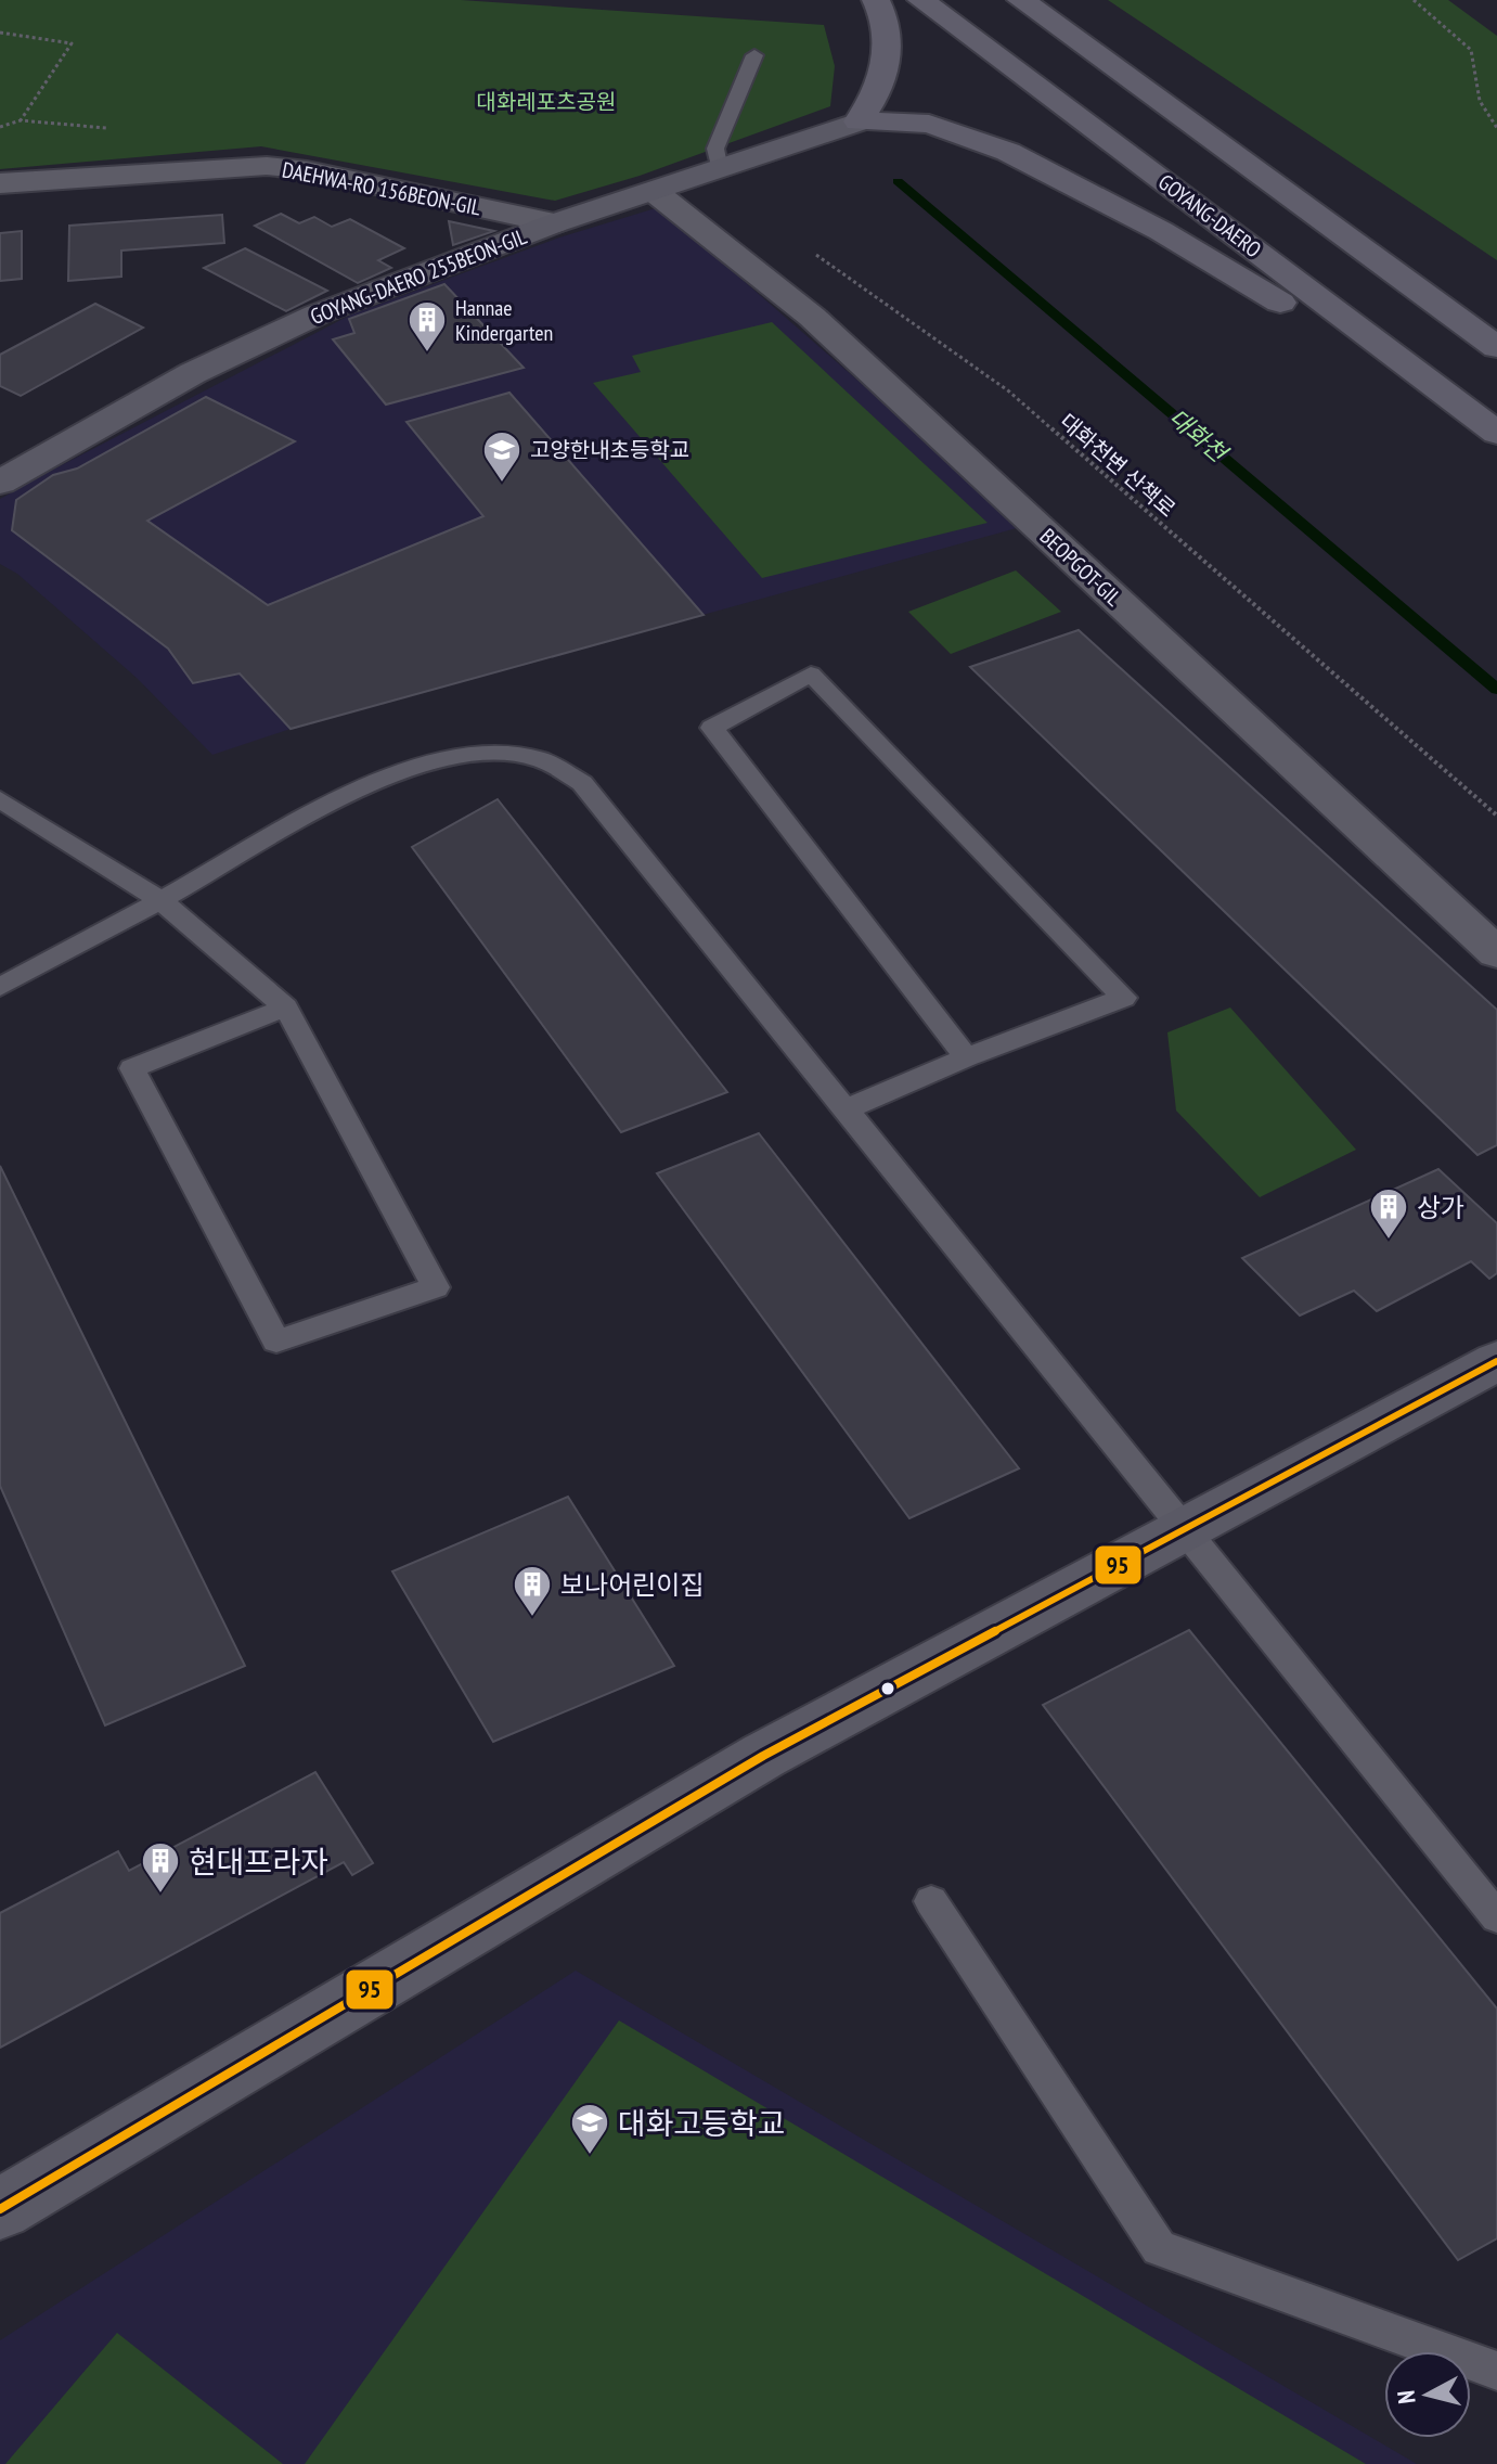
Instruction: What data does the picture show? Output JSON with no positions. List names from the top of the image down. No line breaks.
{"streets":{"main road":["GOYANG-DAERO"],"street":["DAEHWA-RO 156BEON-GIL","GOYANG-DAERO 255BEON-GIL","BEOPGOT-GIL"],"path":["대화천변 산책로"]},"crossings":[["DAEHWA-RO 156BEON-GIL","GOYANG-DAERO 255BEON-GIL"],["GOYANG-DAERO 255BEON-GIL","BEOPGOT-GIL"]],"water":["대화천"],"parks":["대화레포츠공원"],"places":{"building":["Hannae Kindergarten","상가","보나어린이집","현대프라자"],"school or university":["고양한내초등학교","대화고등학교"]},"lines":["transit line 95"],"north":"left"}
